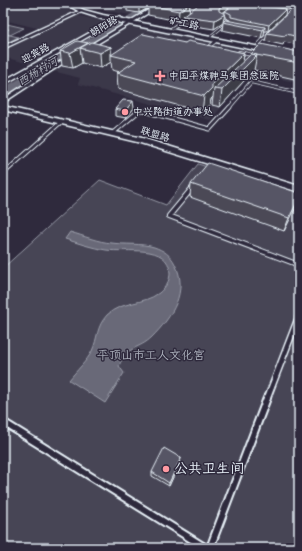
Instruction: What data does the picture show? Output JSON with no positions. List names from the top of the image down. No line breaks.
{"streets":{"main road":["矿工路"],"street":["朝阳路","迎宾路","联盟路"]},"crossings":[["矿工路","朝阳路"],["矿工路","迎宾路"],["朝阳路","迎宾路"]],"water":["西杨村河"],"parks":["平顶山市工人文化宫"],"places":{"health":["中国平煤神马集团总医院"],"other":["中兴路街道办事处","公共卫生间"]}}
